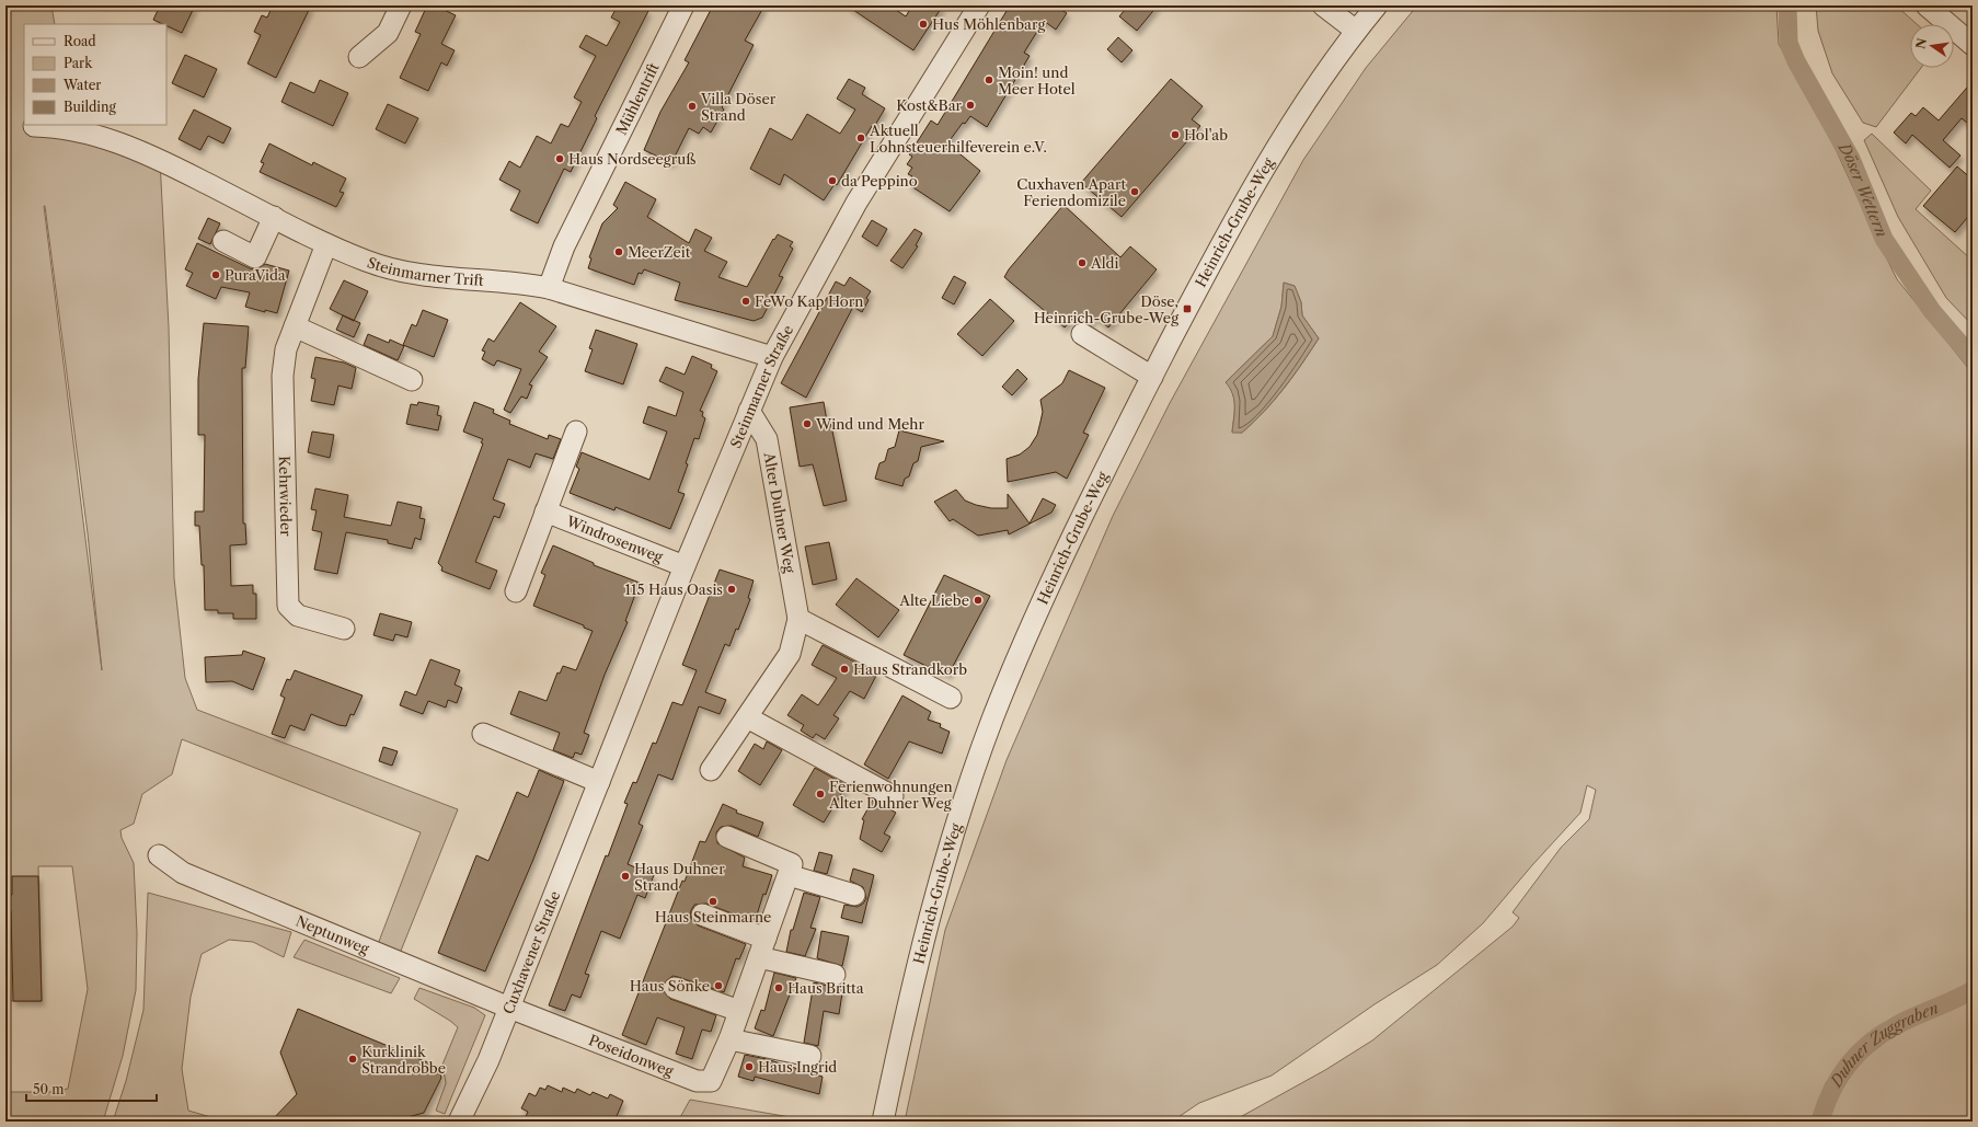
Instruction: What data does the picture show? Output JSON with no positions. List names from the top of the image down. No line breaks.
{"streets":{"street":["Mühlentrift","Heinrich-Grube-Weg","Steinmarner Trift","Steinmarner Straße","Kehrwieder","Alter Duhner Weg","Windrosenweg","Neptunweg","Cuxhavener Straße","Poseidonweg"]},"crossings":[["Mühlentrift","Steinmarner Trift"],["Steinmarner Trift","Steinmarner Straße"],["Steinmarner Trift","Kehrwieder"],["Steinmarner Straße","Alter Duhner Weg"],["Steinmarner Straße","Windrosenweg"],["Steinmarner Straße","Cuxhavener Straße"],["Neptunweg","Cuxhavener Straße"],["Neptunweg","Poseidonweg"],["Cuxhavener Straße","Poseidonweg"]],"water":["Döser Wettern","Duhner Zuggraben"],"places":{"other":["Hus Möhlenbarg","Moin! und Meer Hotel","Kost&Bar","Villa Döser Strand","Hol'ab","Aktuell Lohnsteuerhilfeverein e.V.","Haus Nordseegruß","da Peppino","Cuxhaven Apart Feriendomizile","MeerZeit","Aldi","PuraVida","FeWo Kap Horn","Wind und Mehr","115 Haus Oasis","Alte Liebe","Haus Strandkorb","Ferienwohnungen Alter Duhner Weg","Haus Duhner Strand","Haus Steinmarne","Haus Sönke","Haus Britta","Kurklinik Strandrobbe","Haus Ingrid"],"transit":["Döse, Heinrich-Grube-Weg"]},"legend":["Road","Park","Water","Building"],"scale_bar":"50 m","north":"left"}
